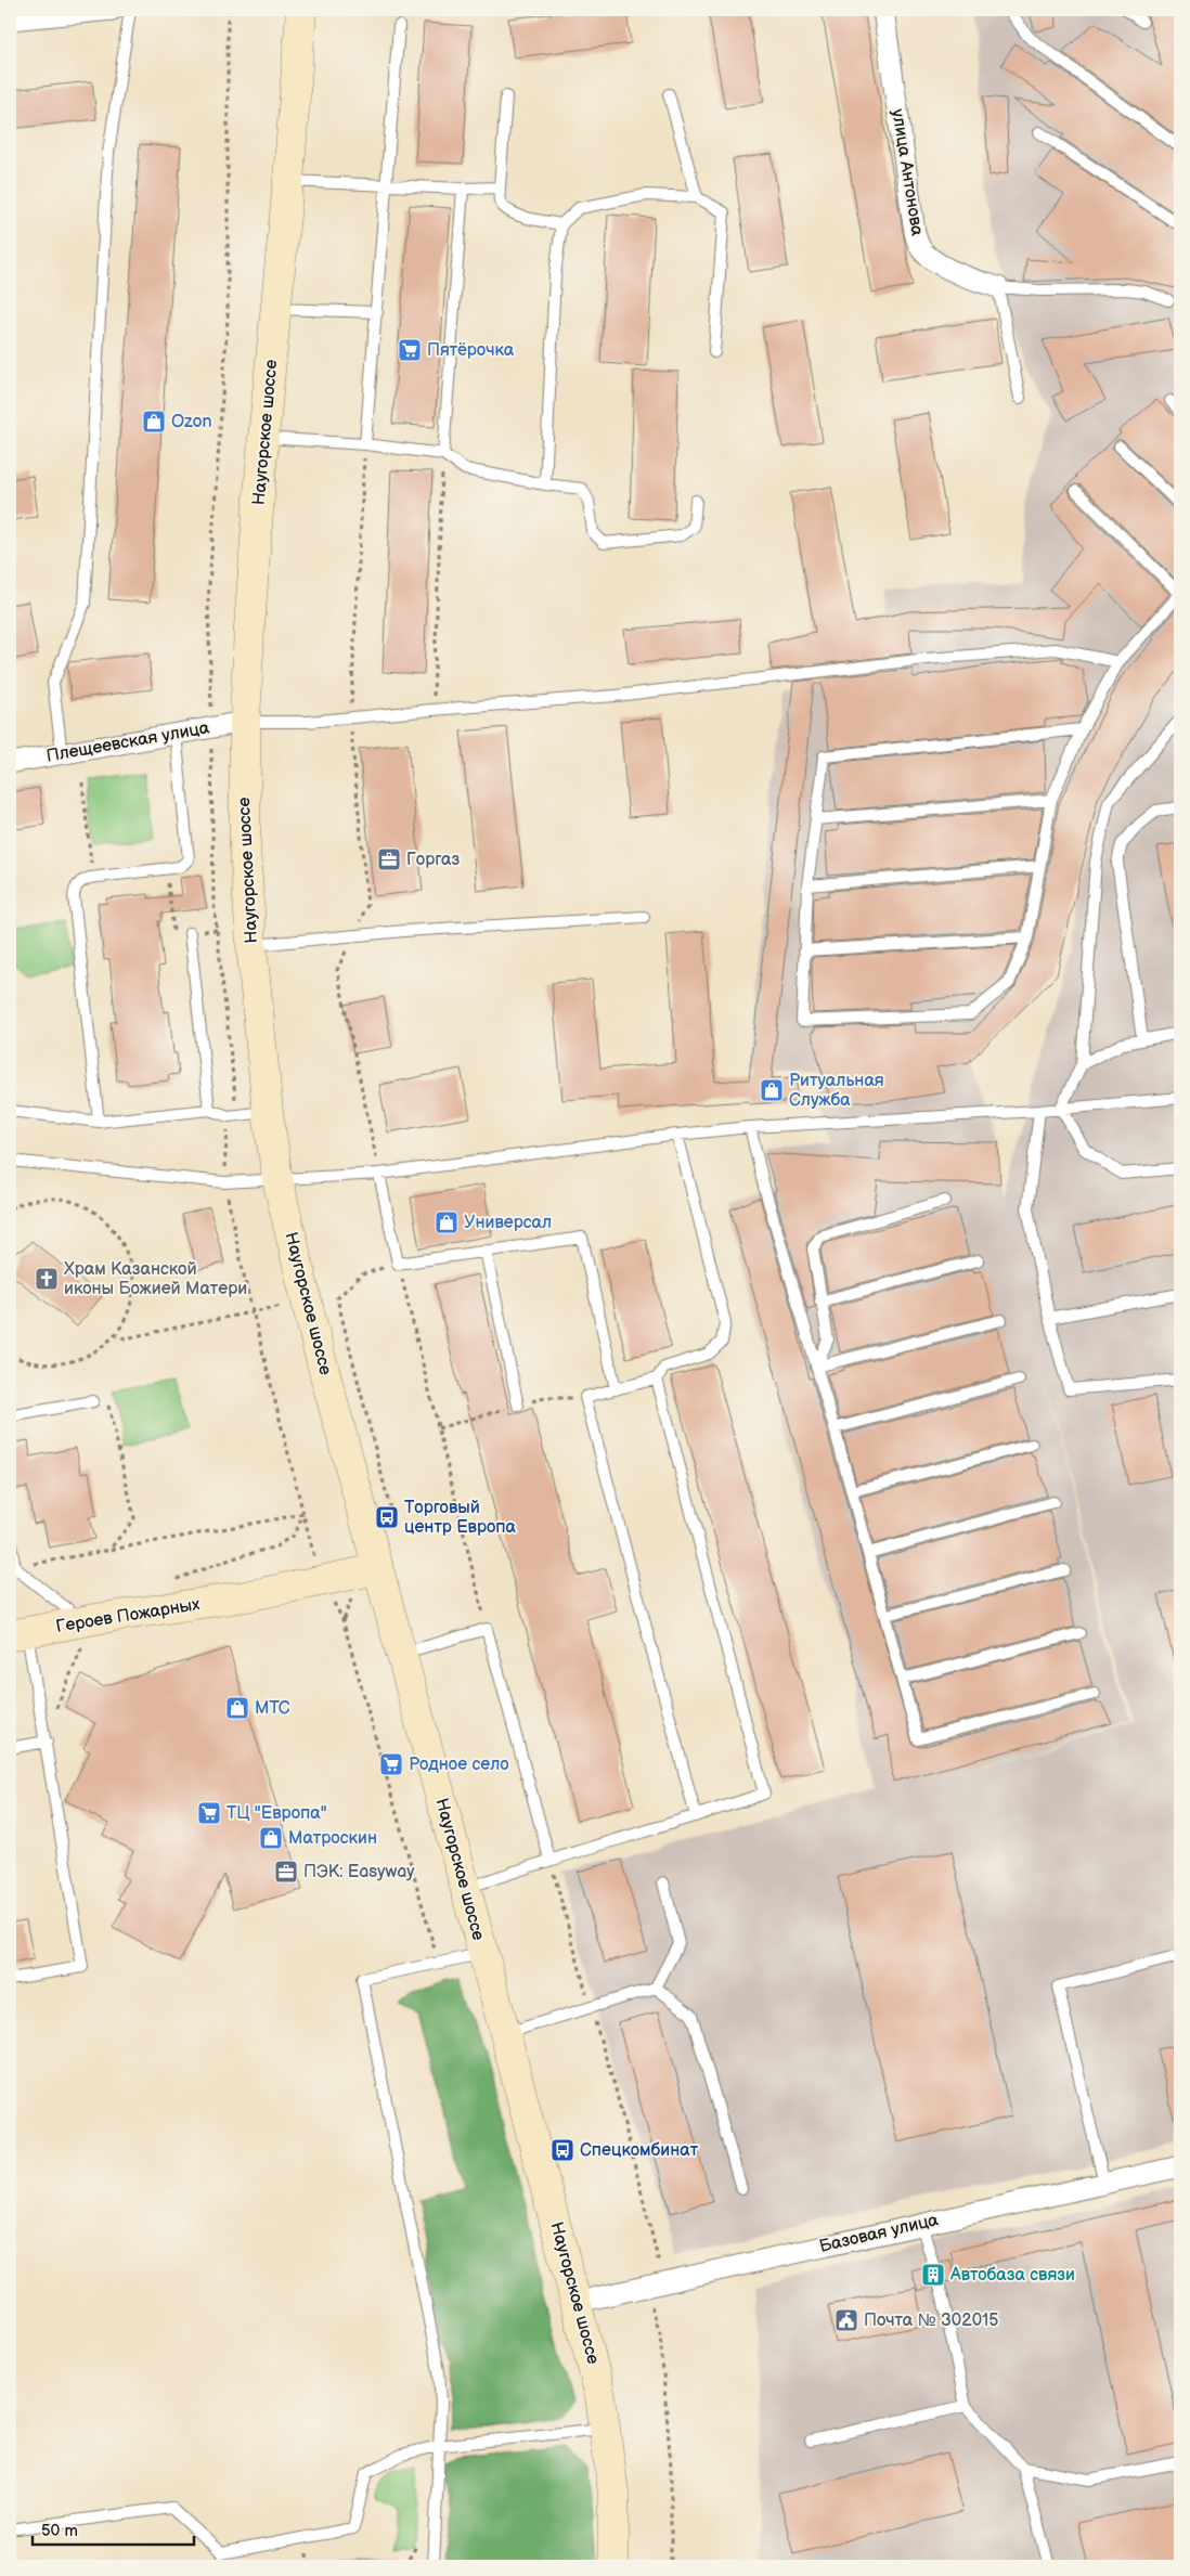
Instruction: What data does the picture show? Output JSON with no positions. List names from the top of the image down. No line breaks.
{"streets":{"main road":["Наугорское шоссе","Героев Пожарных"],"street":["улица Антонова","Плещеевская улица","Базовая улица"]},"crossings":[["Наугорское шоссе","Плещеевская улица"],["Наугорское шоссе","Героев Пожарных"],["Наугорское шоссе","Базовая улица"]],"places":{"supermarket":["Пятёрочка","Родное село","ТЦ \"Европа\""],"shop":["Ozon","Ритуальная Служба","Универсал","МТС","Матроскин"],"office":["Горгаз","ПЭК: Easyway"],"church":["Храм Казанской иконы Божией Матери"],"bus stop":["Торговый центр Европа","Спецкомбинат"],"building":["Автобаза связи"],"public building":["Почта № 302015"]},"scale_bar":"50 m"}
